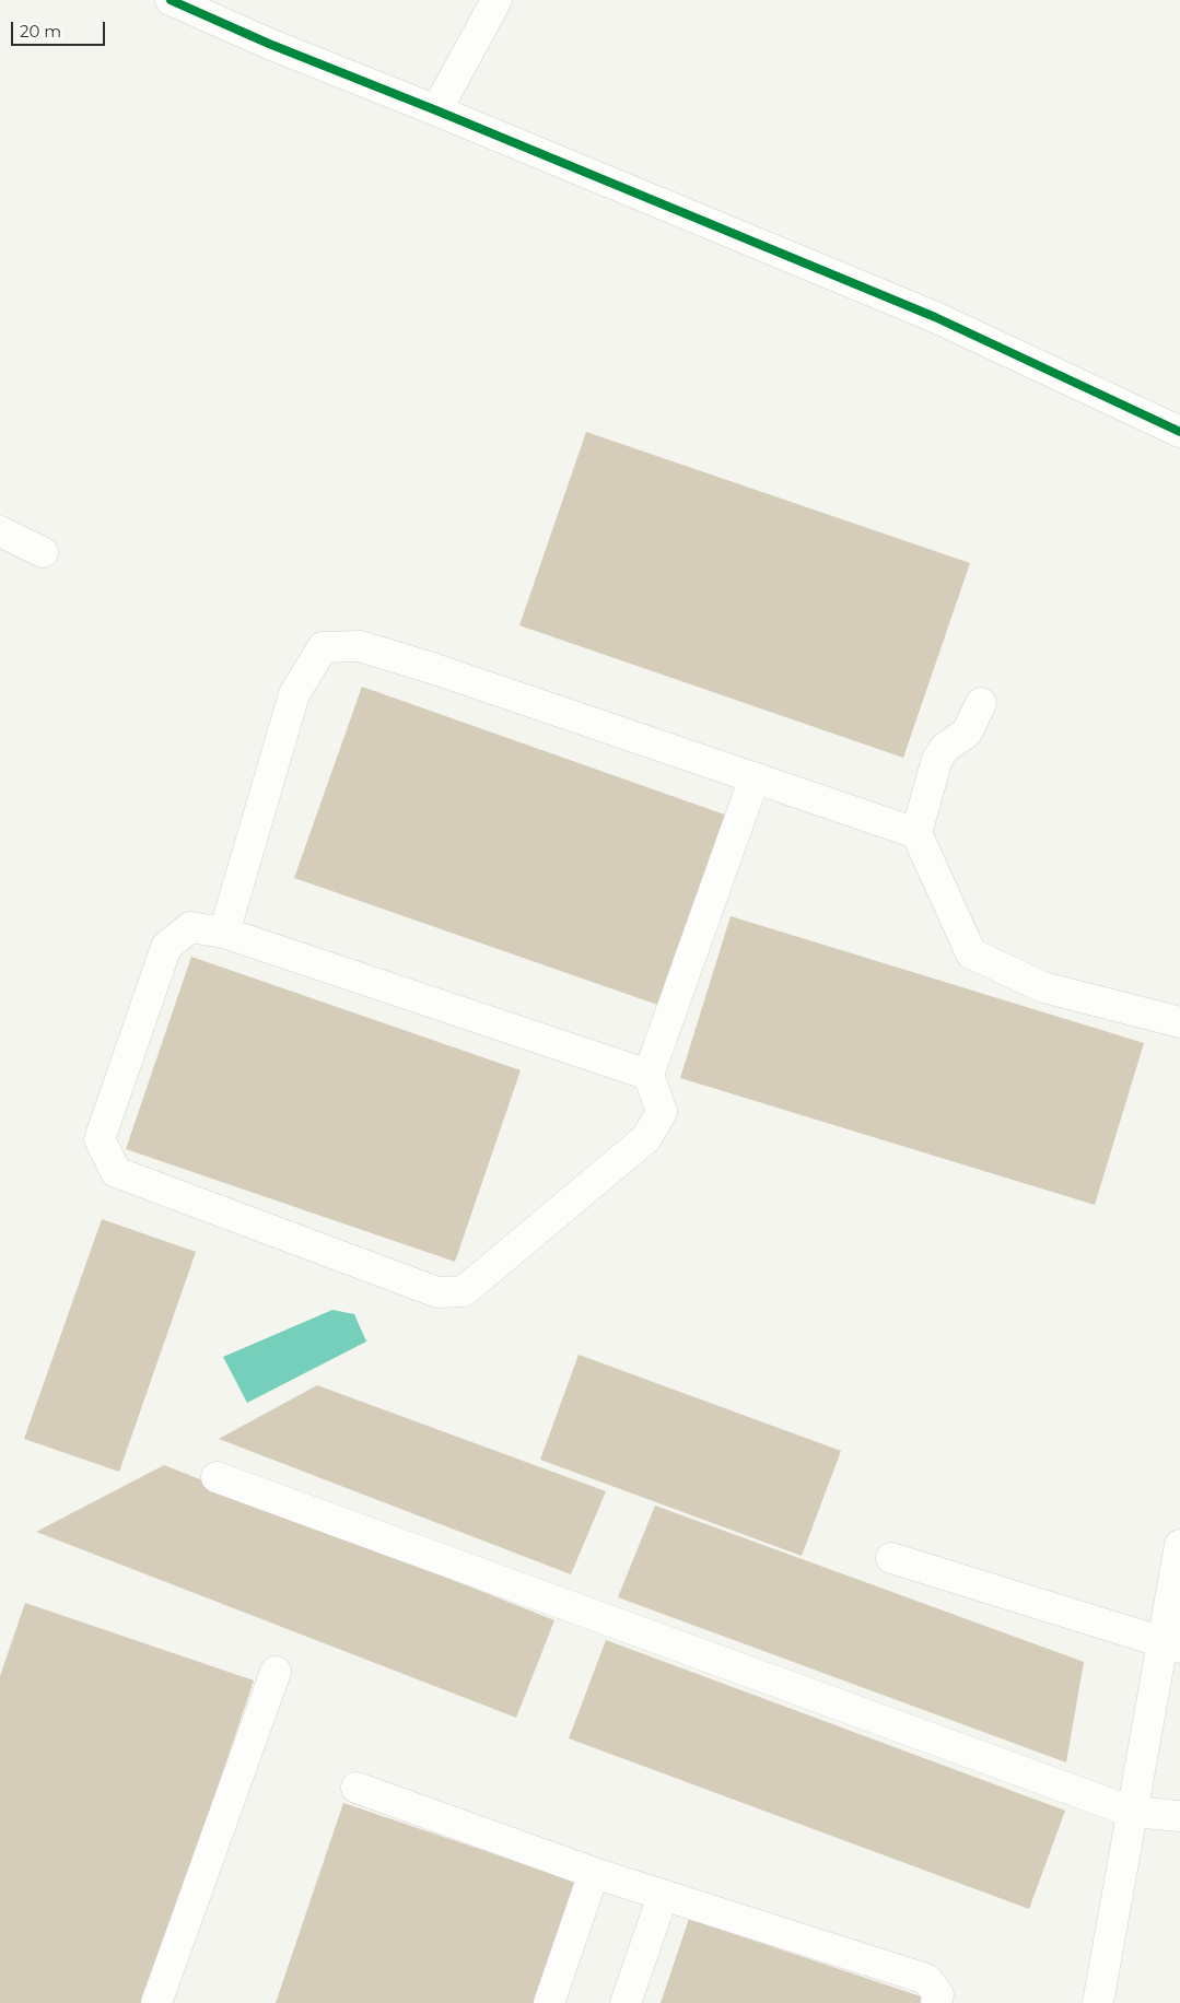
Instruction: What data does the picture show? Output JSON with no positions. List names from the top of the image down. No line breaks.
{"scale_bar":"20 m"}
